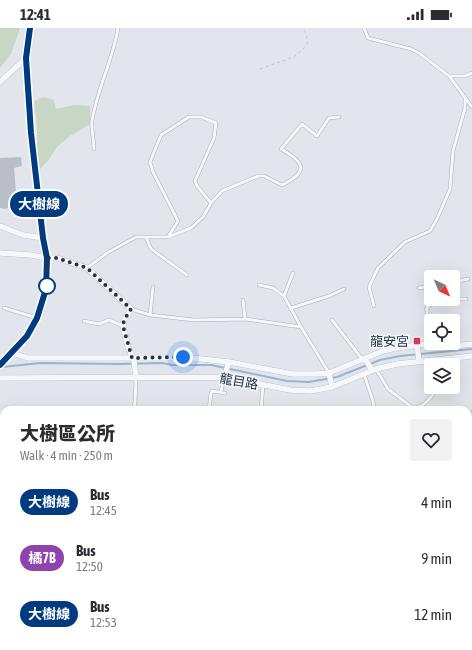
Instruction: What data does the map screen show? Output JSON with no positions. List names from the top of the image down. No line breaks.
{"streets":{"street":["龍目路"]},"places":{"transit":["龍安宮"]},"lines":["bus line 大樹線"],"north":"bottom right","page":{"status":"12:41","on_map":"大樹線","heading":["大樹區公所","Walk · 4 min · 250 m"],"list":[{"mark":"大樹線","name":"Bus","note":"12:45","value":"4 min"},{"mark":"橘7B","name":"Bus","note":"12:50","value":"9 min"},{"mark":"大樹線","name":"Bus","note":"12:53","value":"12 min"}]}}
